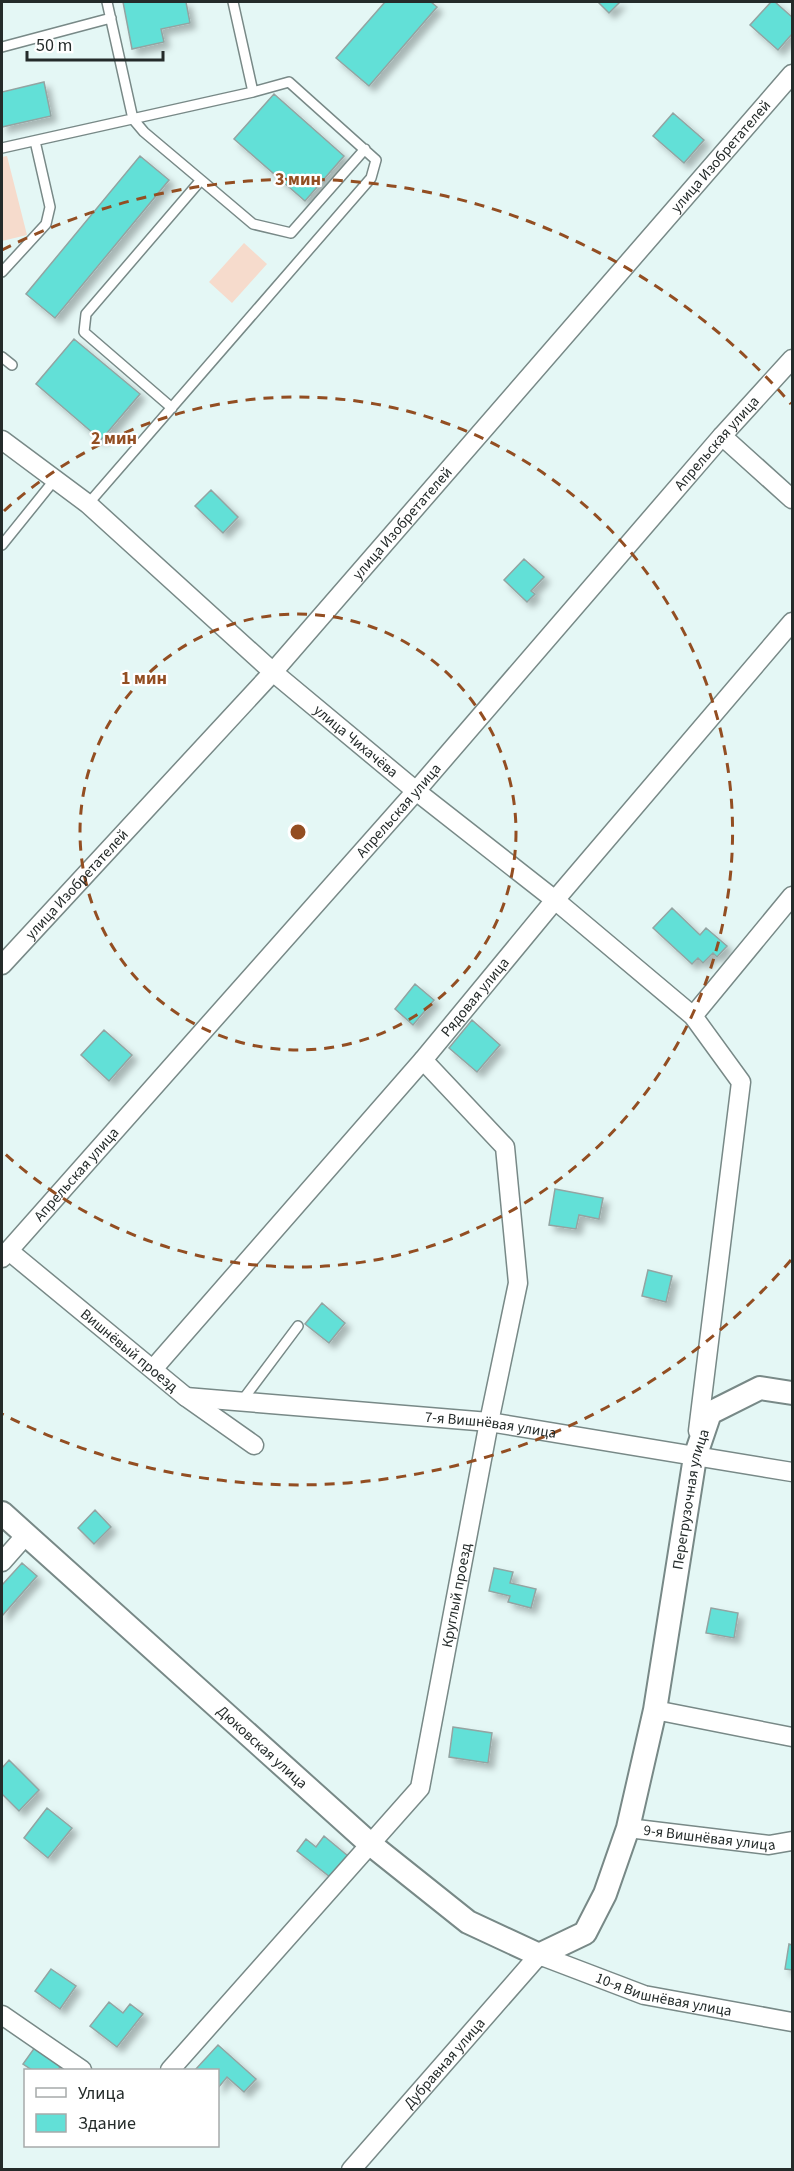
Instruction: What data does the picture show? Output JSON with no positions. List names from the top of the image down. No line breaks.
{"streets":{"street":["улица Изобретателей","Апрельская улица","улица Чихачёва","Рядовая улица","Вишнёвый проезд","7-я Вишнёвая улица","Перегрузочная улица","Круглый проезд","Дюковская улица","9-я Вишнёвая улица","10-я Вишнёвая улица","Дубравная улица"]},"crossings":[["улица Изобретателей","улица Чихачёва"],["Апрельская улица","улица Чихачёва"],["Апрельская улица","Вишнёвый проезд"],["улица Чихачёва","Рядовая улица"],["улица Чихачёва","Перегрузочная улица"],["Рядовая улица","Вишнёвый проезд"],["Рядовая улица","Круглый проезд"],["Вишнёвый проезд","7-я Вишнёвая улица"],["7-я Вишнёвая улица","Перегрузочная улица"],["7-я Вишнёвая улица","Круглый проезд"],["Перегрузочная улица","Дюковская улица"],["Перегрузочная улица","9-я Вишнёвая улица"],["Перегрузочная улица","10-я Вишнёвая улица"],["Перегрузочная улица","Дубравная улица"],["Круглый проезд","Дюковская улица"],["Дюковская улица","10-я Вишнёвая улица"],["Дюковская улица","Дубравная улица"],["10-я Вишнёвая улица","Дубравная улица"]],"legend":["Улица","Здание"],"scale_bar":"50 m","rings":["3 мин","2 мин","1 мин"]}
